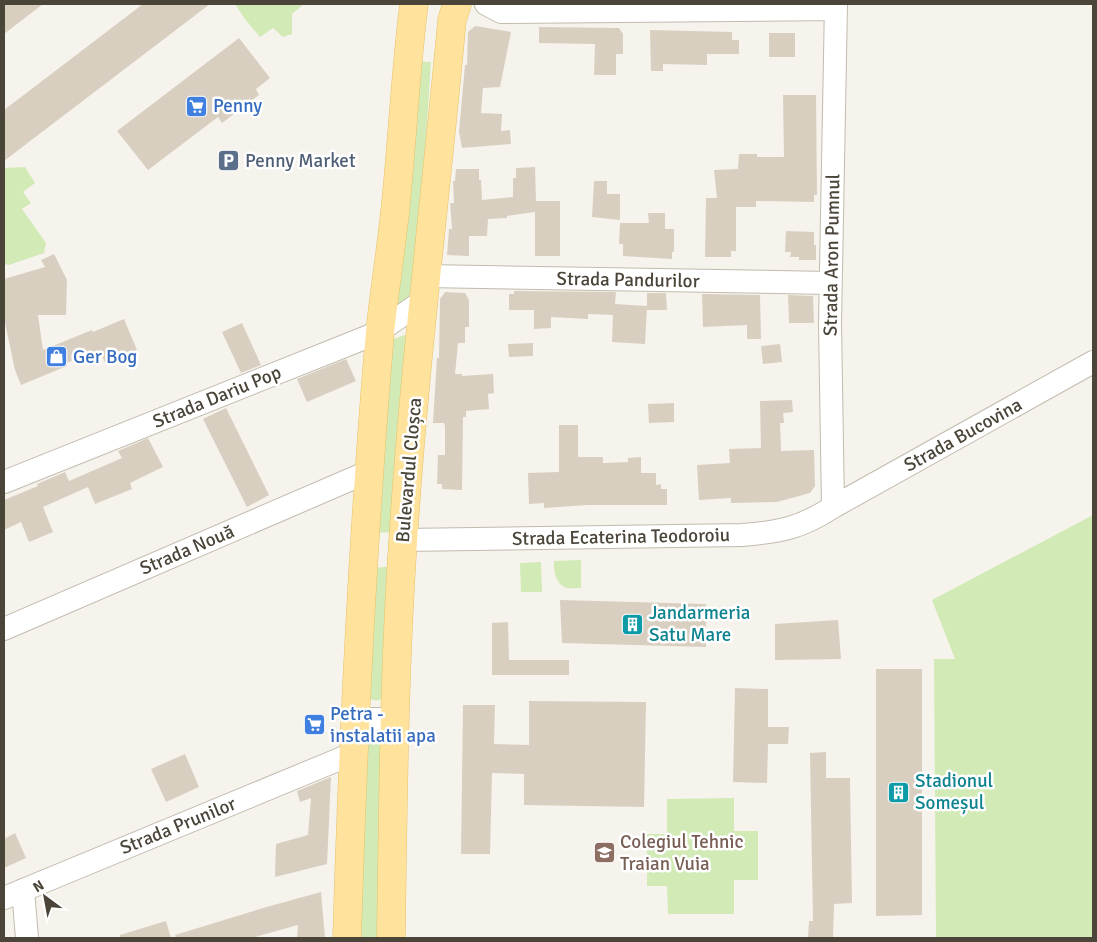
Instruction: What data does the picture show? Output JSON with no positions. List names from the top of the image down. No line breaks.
{"streets":{"main road":["Bulevardul Cloșca"],"street":["Strada Aron Pumnul","Strada Pandurilor","Strada Dariu Pop","Strada Bucovina","Strada Ecaterina Teodoroiu","Strada Nouă","Strada Prunilor"]},"crossings":[["Strada Aron Pumnul","Strada Pandurilor"],["Strada Aron Pumnul","Strada Bucovina"],["Strada Aron Pumnul","Strada Ecaterina Teodoroiu"],["Strada Pandurilor","Strada Dariu Pop"],["Strada Pandurilor","Bulevardul Cloșca"],["Strada Dariu Pop","Bulevardul Cloșca"],["Strada Bucovina","Strada Ecaterina Teodoroiu"],["Bulevardul Cloșca","Strada Ecaterina Teodoroiu"],["Bulevardul Cloșca","Strada Nouă"],["Bulevardul Cloșca","Strada Prunilor"]],"places":{"supermarket":["Penny","Petra - instalatii apa"],"parking":["Penny Market"],"shop":["Ger Bog"],"building":["Jandarmeria Satu Mare","Stadionul Someșul"],"school or university":["Colegiul Tehnic Traian Vuia"]},"north":"top left"}
